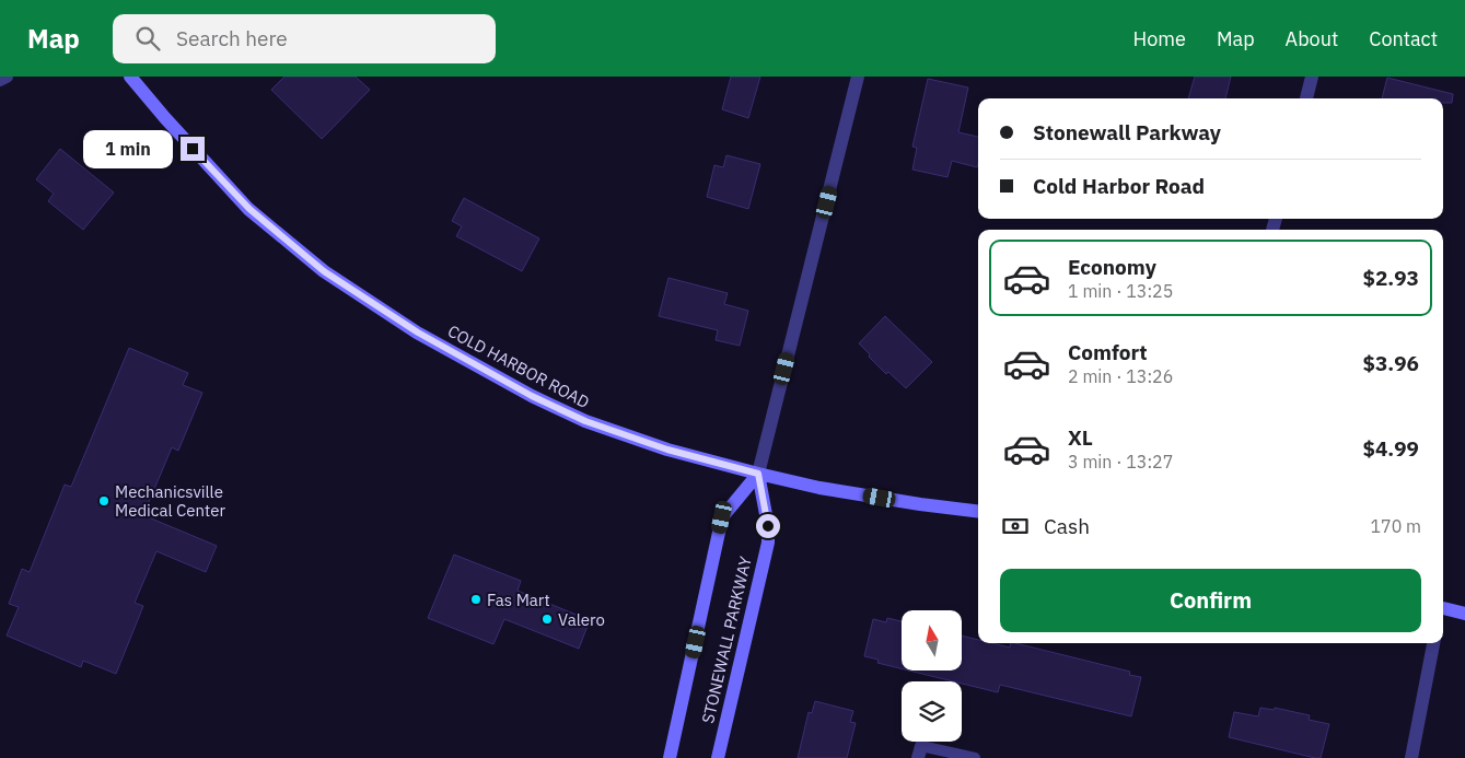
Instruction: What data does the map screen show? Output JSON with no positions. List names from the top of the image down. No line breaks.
{"streets":{"main road":["COLD HARBOR ROAD","STONEWALL PARKWAY"]},"crossings":[["COLD HARBOR ROAD","STONEWALL PARKWAY"]],"places":["Mechanicsville Medical Center","Fas Mart","Valero"],"north":"top","page":{"header":"Map","search":"Search here","nav":["Home","Map","About","Contact"],"banner":["Stonewall Parkway","Cold Harbor Road"],"bubble":"1 min","list":[{"name":"Economy","note":"1 min · 13:25","value":"$2.93"},{"name":"Comfort","note":"2 min · 13:26","value":"$3.96"},{"name":"XL","note":"3 min · 13:27","value":"$4.99"}],"pay":["Cash","170 m"],"buttons":"Confirm"}}
